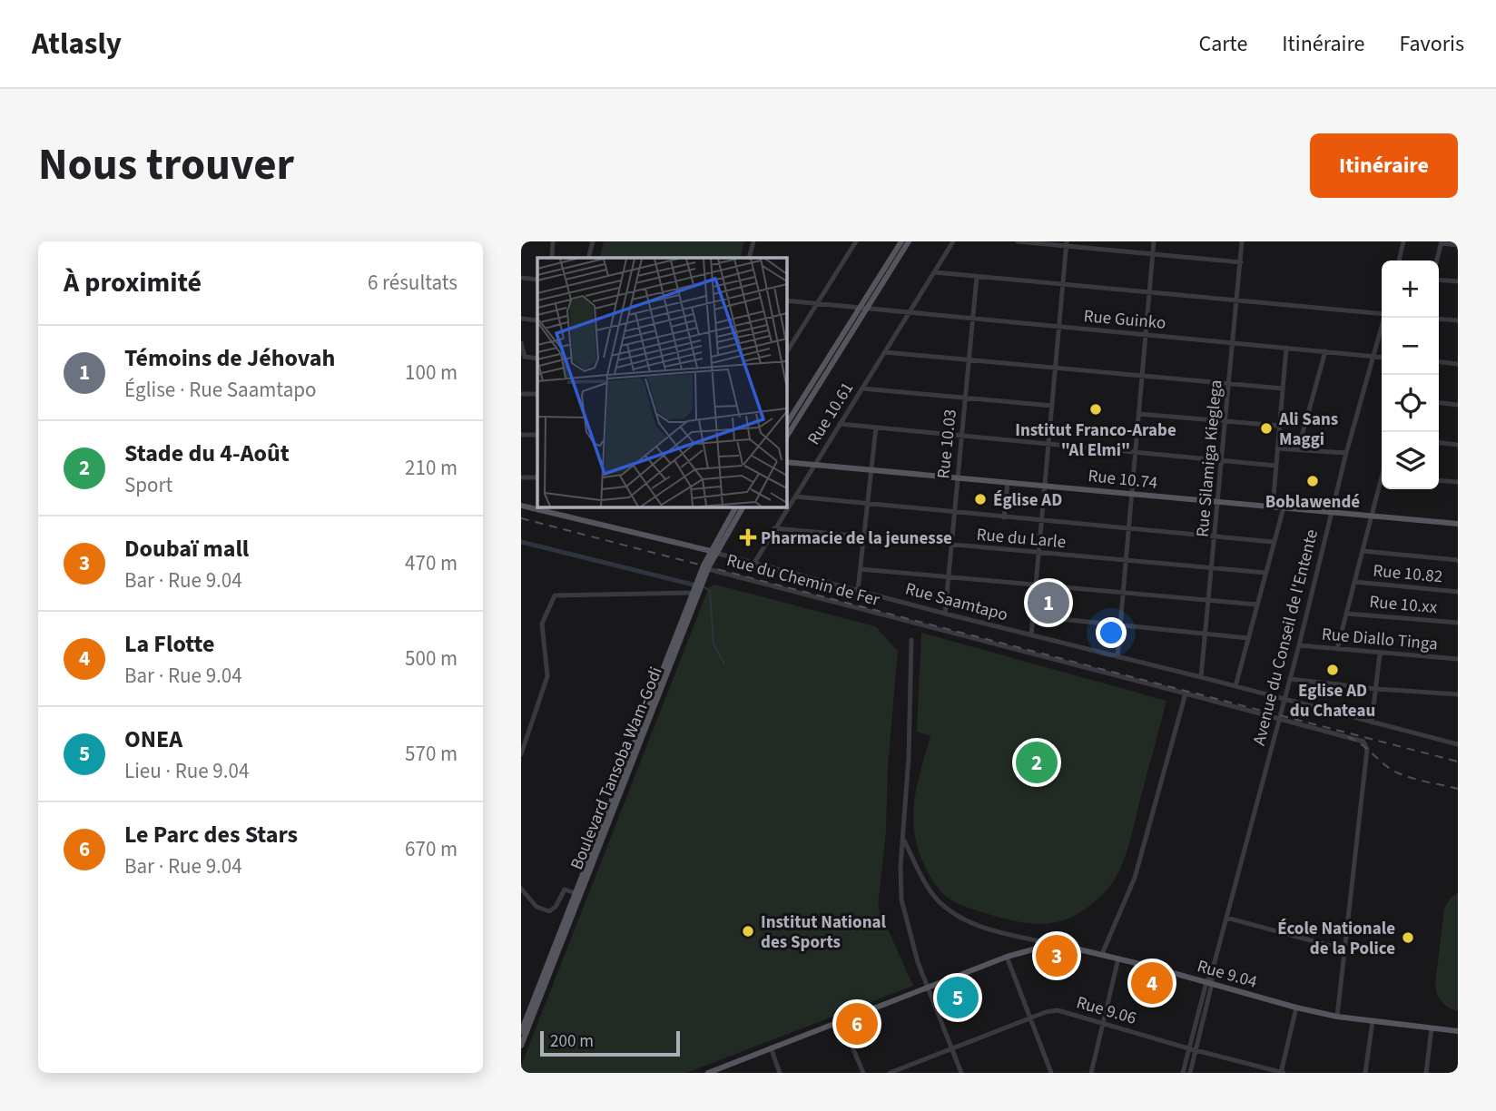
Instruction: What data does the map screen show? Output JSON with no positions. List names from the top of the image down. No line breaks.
{"streets":{"main road":["Rue 10.74","Rue Saamtapo","Boulevard Tansoba Wam-Godi","Rue 9.04"],"street":["Rue Guinko","Rue 10.61","Rue 10.03","Rue Silamiga Kieglega","Rue du Larle","Rue 10.82","Rue du Chemin de Fer","Rue 10.xx","Avenue du Conseil de l'Entente","Rue Diallo Tinga","Rue 9.06"]},"crossings":[["Rue Guinko","Rue 10.61"],["Rue Guinko","Rue 10.03"],["Rue Guinko","Rue Silamiga Kieglega"],["Rue Guinko","Avenue du Conseil de l'Entente"],["Rue 10.61","Rue 10.74"],["Rue 10.61","Rue du Larle"],["Rue 10.61","Rue Saamtapo"],["Rue 10.03","Rue 10.74"],["Rue 10.03","Rue du Larle"],["Rue 10.03","Rue Saamtapo"],["Rue Silamiga Kieglega","Rue 10.74"],["Rue Silamiga Kieglega","Rue du Larle"],["Rue Silamiga Kieglega","Rue Saamtapo"],["Rue 10.74","Avenue du Conseil de l'Entente"],["Rue du Chemin de Fer","Avenue du Conseil de l'Entente"],["Rue du Chemin de Fer","Boulevard Tansoba Wam-Godi"],["Rue Saamtapo","Avenue du Conseil de l'Entente"],["Rue Saamtapo","Boulevard Tansoba Wam-Godi"],["Avenue du Conseil de l'Entente","Rue Diallo Tinga"],["Avenue du Conseil de l'Entente","Rue 9.04"],["Avenue du Conseil de l'Entente","Rue 9.06"]],"places":{"other":["Institut Franco-Arabe \"Al Elmi\"","Ali Sans Maggi","Boblawendé","Église AD","Eglise AD du Chateau","Institut National des Sports","École Nationale de la Police"],"health":["Pharmacie de la jeunesse"]},"scale_bar":"200 m","page":{"header":"Atlasly","nav":["Carte","Itinéraire","Favoris"],"title":"Nous trouver","buttons":"Itinéraire","heading":["À proximité","6 résultats"],"map_buttons":["+","−"],"list":[{"mark":"1","name":"Témoins de Jéhovah","note":"Église · Rue Saamtapo","value":"100 m"},{"mark":"2","name":"Stade du 4-Août","note":"Sport","value":"210 m"},{"mark":"3","name":"Doubaï mall","note":"Bar · Rue 9.04","value":"470 m"},{"mark":"4","name":"La Flotte","note":"Bar · Rue 9.04","value":"500 m"},{"mark":"5","name":"ONEA","note":"Lieu · Rue 9.04","value":"570 m"},{"mark":"6","name":"Le Parc des Stars","note":"Bar · Rue 9.04","value":"670 m"}],"pins":["1","2","3","4","5","6"],"scale":"200 m"}}
